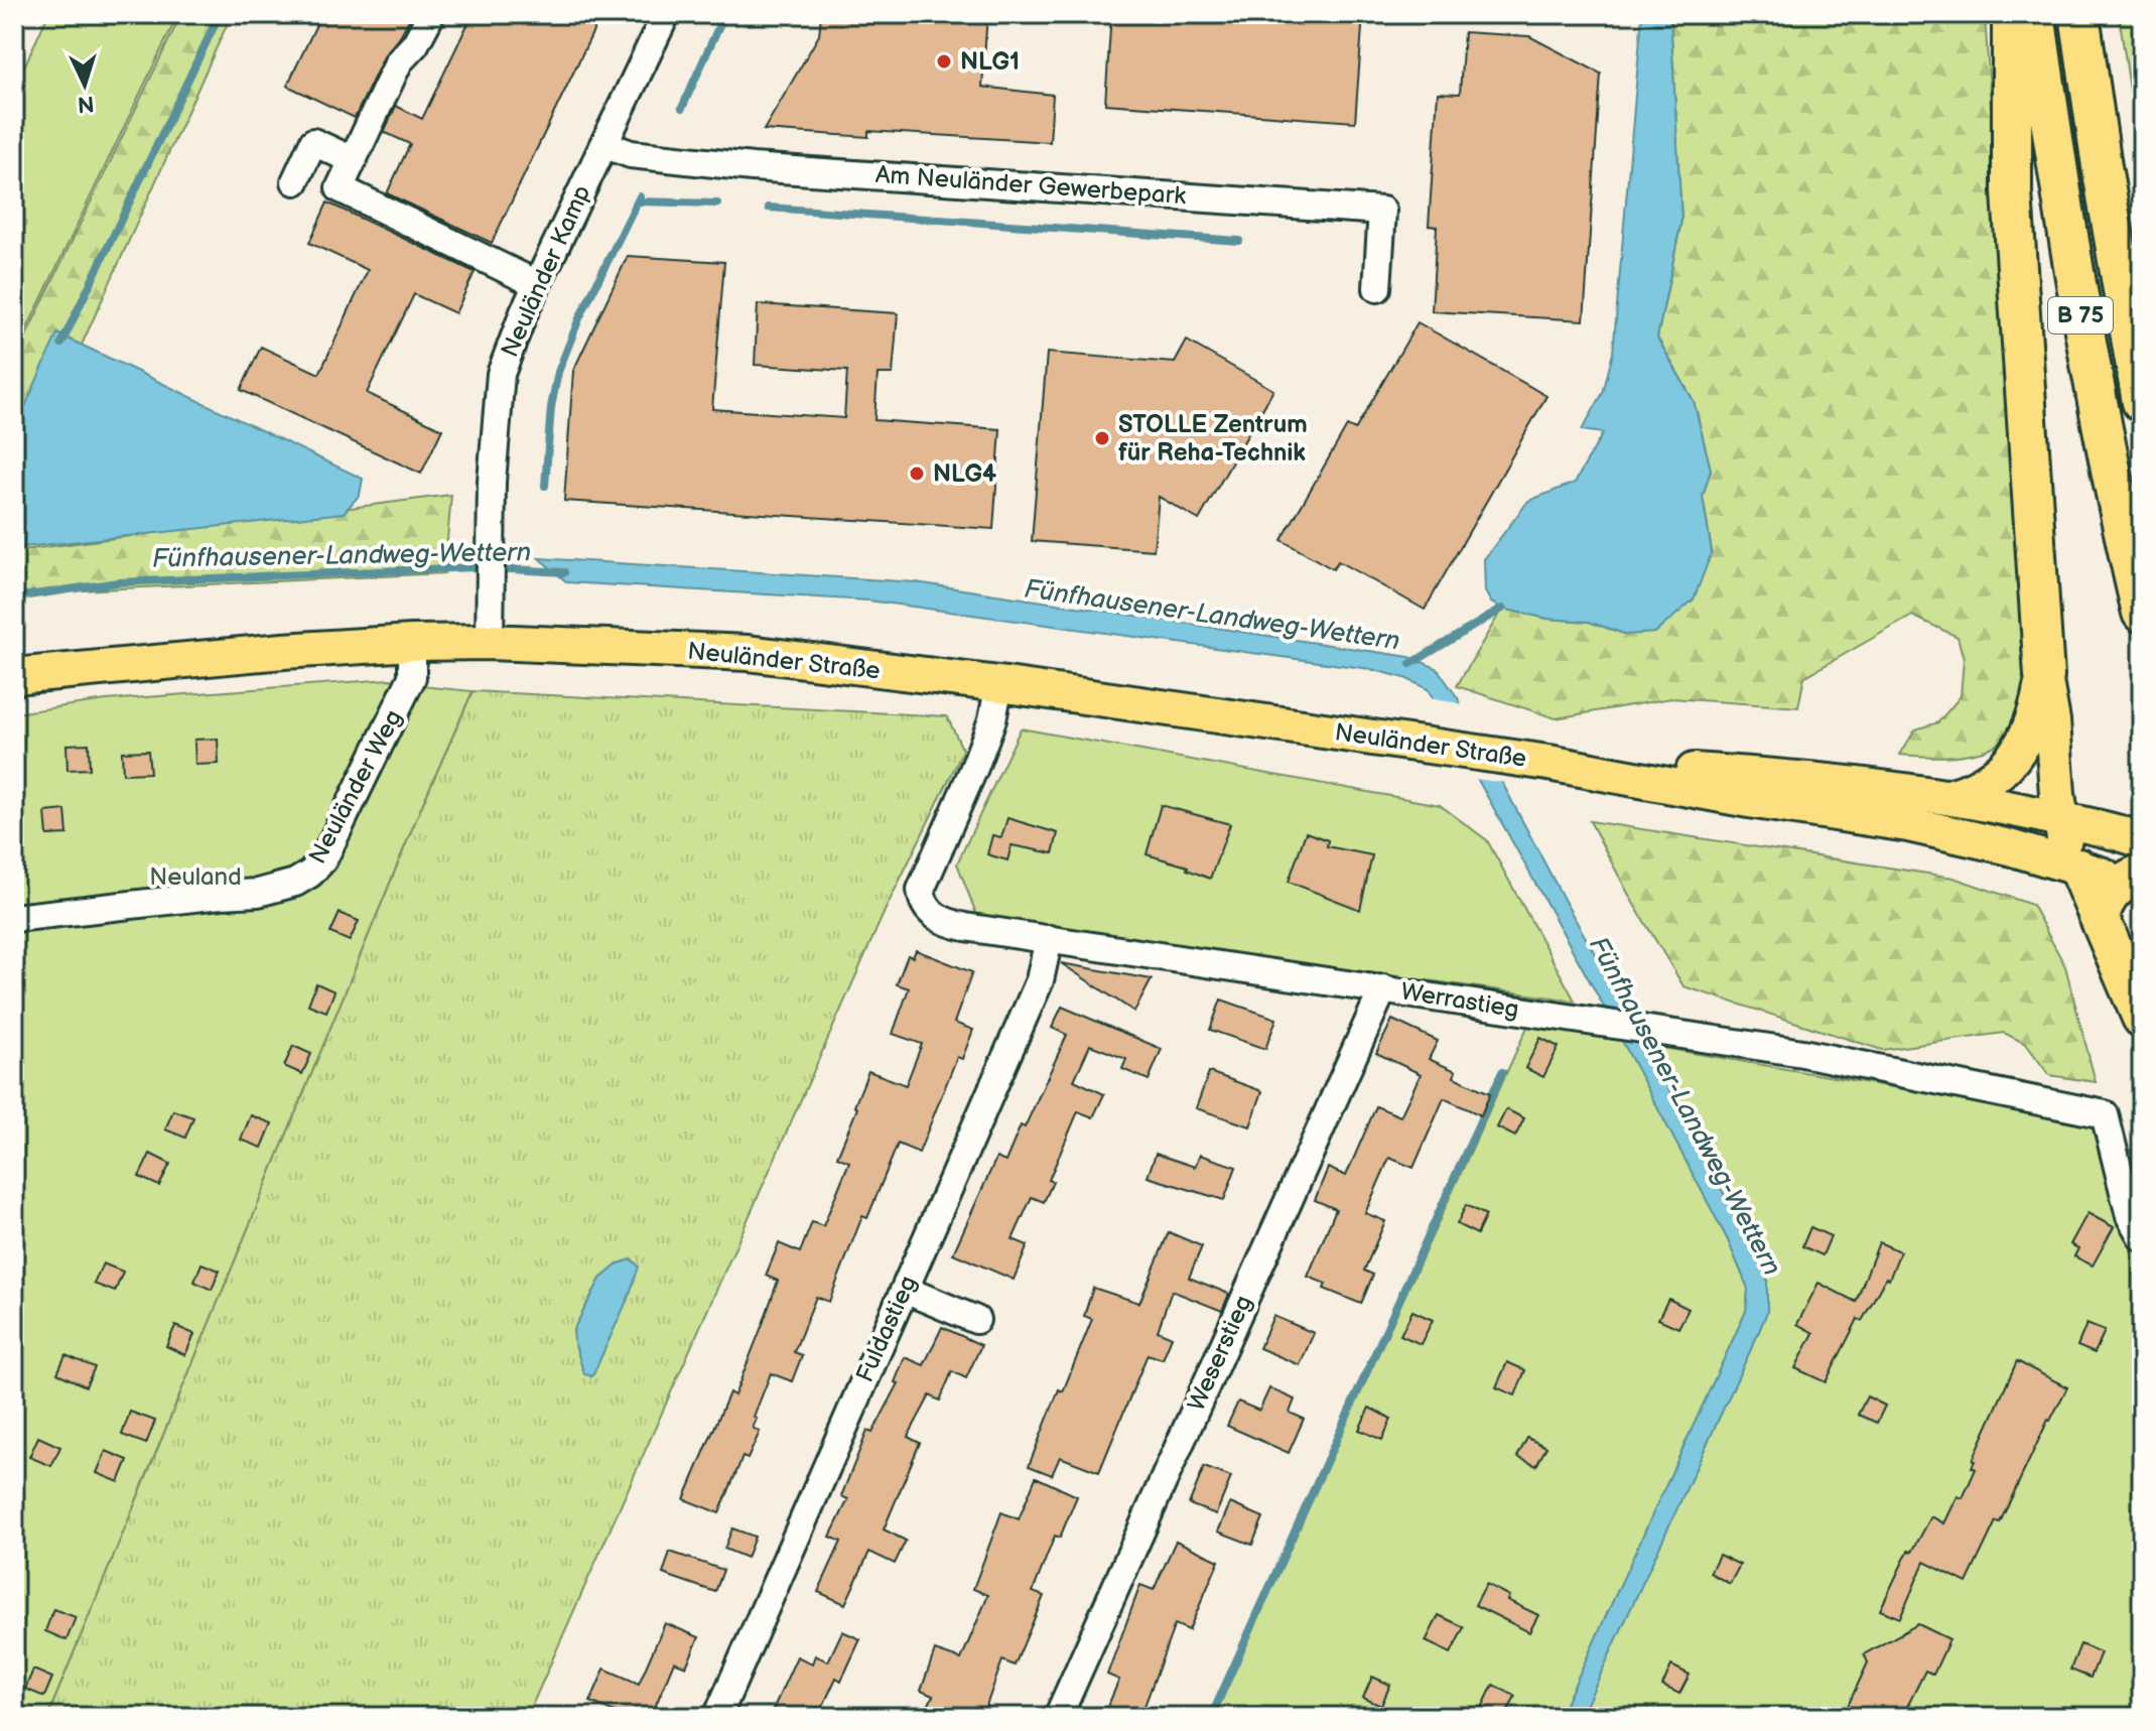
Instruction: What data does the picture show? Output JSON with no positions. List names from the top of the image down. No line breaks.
{"streets":{"highway":["B 75"],"main road":["Neuländer Straße"],"street":["Am Neuländer Gewerbepark","Neuländer Kamp","Neuländer Weg","Werrastieg","Fuldastieg","Weserstieg"]},"crossings":[["Am Neuländer Gewerbepark","Neuländer Kamp"],["Neuländer Kamp","Neuländer Straße"],["B 75","Neuländer Straße"],["Neuländer Straße","Neuländer Weg"],["Neuländer Straße","Werrastieg"],["Werrastieg","Fuldastieg"],["Werrastieg","Weserstieg"]],"water":["Fünfhausener-Landweg-Wettern"],"parks":["Neuland"],"places":["NLG1","STOLLE Zentrum für Reha-Technik","NLG4"],"north":"bottom"}
